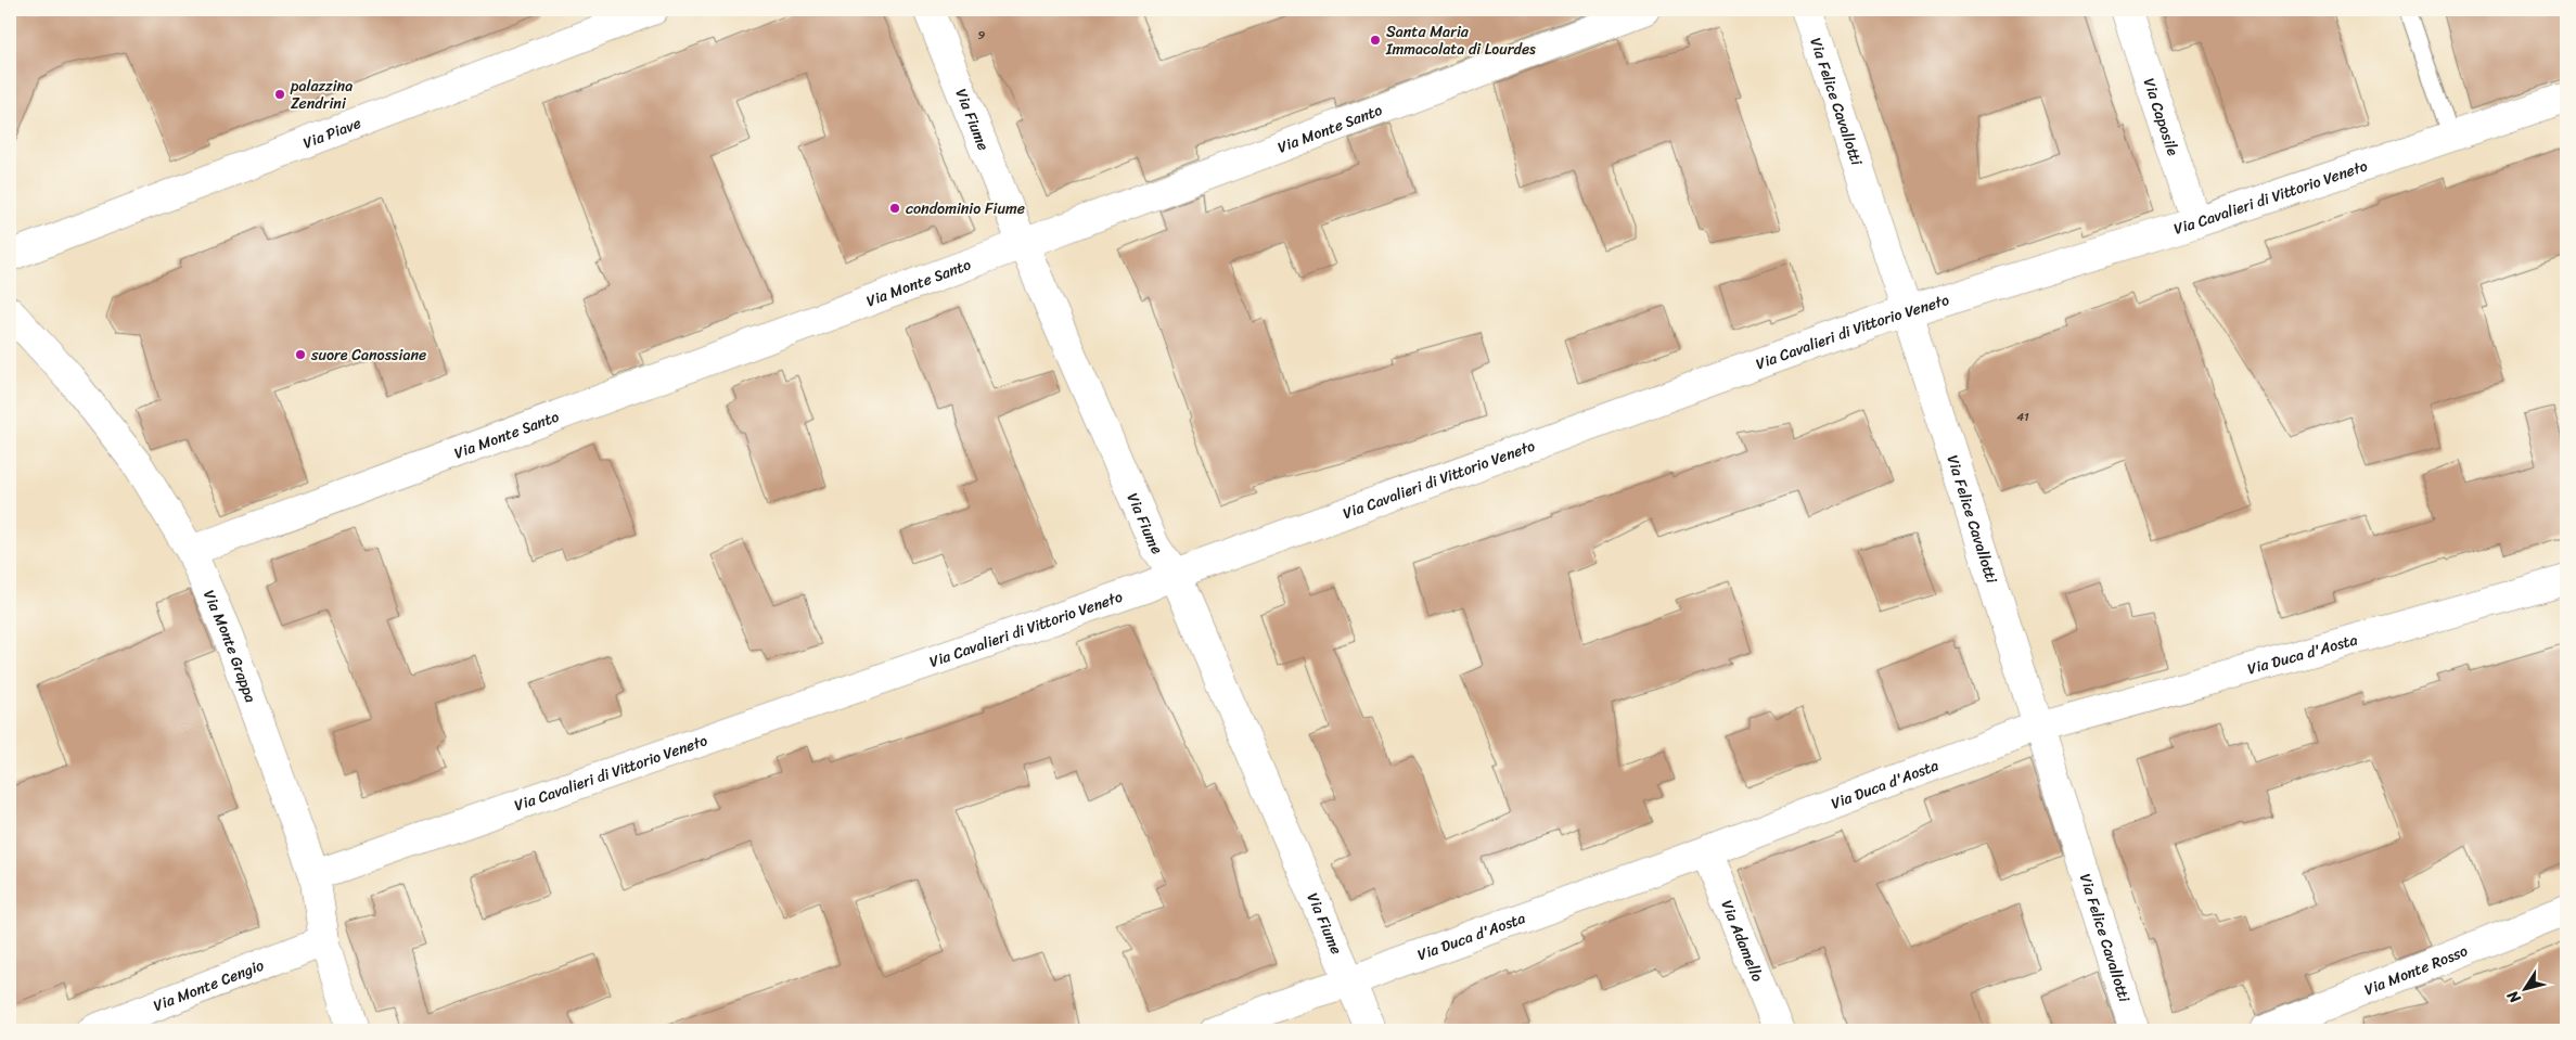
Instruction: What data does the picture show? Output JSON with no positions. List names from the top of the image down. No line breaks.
{"streets":{"street":["Via Felice Cavallotti","Via Caposile","Via Fiume","Via Monte Santo","Via Piave","Via Cavalieri di Vittorio Veneto","Via Monte Grappa","Via Duca d'Aosta","Via Adamello","Via Monte Rosso","Via Monte Cengio"]},"crossings":[["Via Felice Cavallotti","Via Cavalieri di Vittorio Veneto"],["Via Felice Cavallotti","Via Duca d'Aosta"],["Via Caposile","Via Cavalieri di Vittorio Veneto"],["Via Fiume","Via Monte Santo"],["Via Fiume","Via Cavalieri di Vittorio Veneto"],["Via Fiume","Via Duca d'Aosta"],["Via Monte Santo","Via Monte Grappa"],["Via Cavalieri di Vittorio Veneto","Via Monte Grappa"],["Via Monte Grappa","Via Monte Cengio"],["Via Duca d'Aosta","Via Adamello"]],"places":["Santa Maria Immacolata di Lourdes","palazzina Zendrini","condominio Fiume","suore Canossiane"],"house_numbers":["9","41"],"north":"bottom left"}
